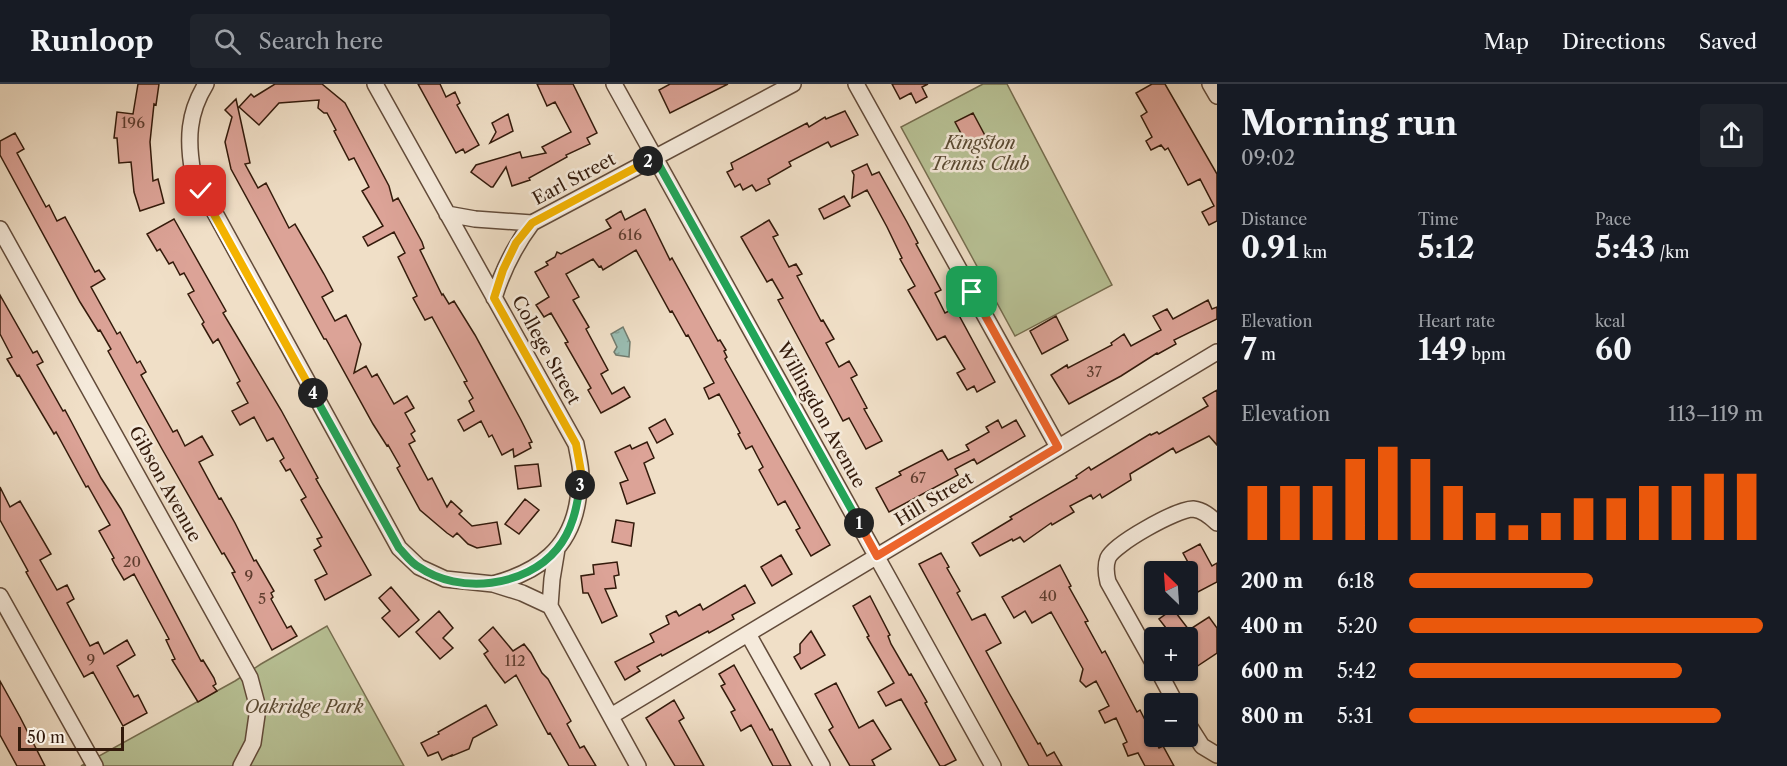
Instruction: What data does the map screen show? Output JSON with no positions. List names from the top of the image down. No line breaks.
{"streets":{"street":["Earl Street","College Street","Willingdon Avenue","Gibson Avenue","Hill Street"]},"crossings":[["Earl Street","College Street"],["Earl Street","Willingdon Avenue"],["Willingdon Avenue","Hill Street"]],"parks":["Kingston Tennis Club","Oakridge Park"],"house_numbers":["196","616","37","67","20","9","40","5","9","112"],"scale_bar":"50 m","north":"top left","page":{"header":"Runloop","search":"Search here","nav":["Map","Directions","Saved"],"heading":["Morning run","09:02"],"pins":["2","4","3","1"],"stats":[["Distance","0.91 km"],["Time","5:12"],["Pace","5:43 /km"],["Elevation","7 m"],["Heart rate","149 bpm"],["kcal","60"]],"chart":["Elevation","113–119 m"],"list":[{"name":"200 m","note":"6:18"},{"name":"400 m","note":"5:20"},{"name":"600 m","note":"5:42"},{"name":"800 m","note":"5:31"}],"map_buttons":["+","−"],"scale":"50 m"}}
